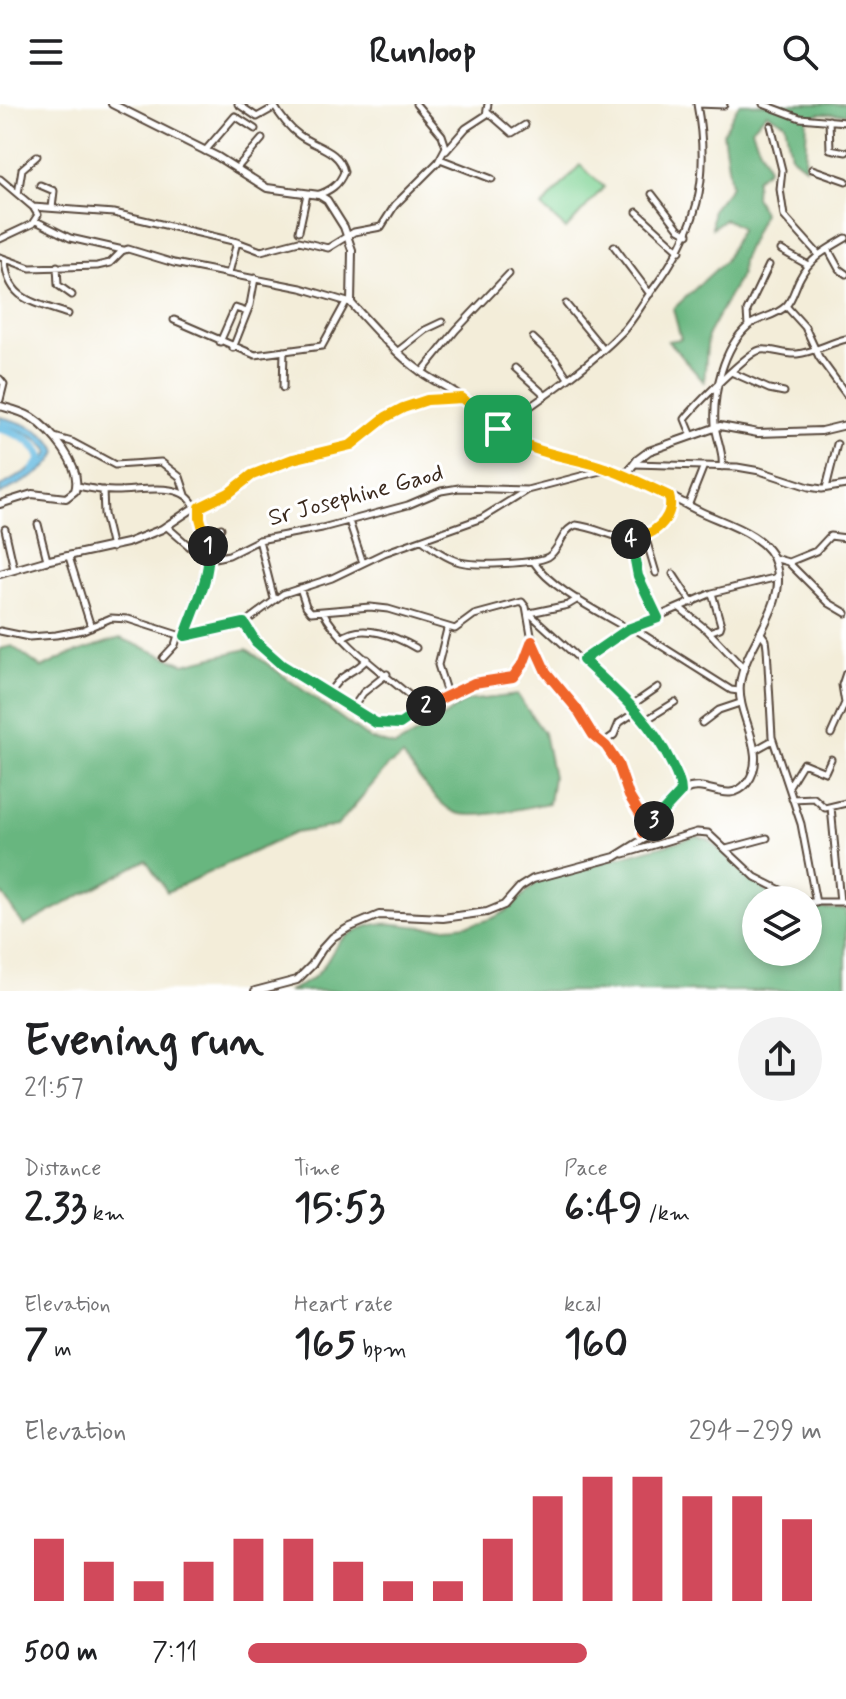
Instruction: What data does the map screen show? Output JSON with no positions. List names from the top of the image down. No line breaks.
{"streets":{"street":["Sr Josephine Gaod"]},"page":{"header":"Runloop","pins":["4","1","2","3"],"heading":["Evening run","21:57"],"stats":[["Distance","2.33 km"],["Time","15:53"],["Pace","6:49 /km"],["Elevation","7 m"],["Heart rate","165 bpm"],["kcal","160"]],"chart":["Elevation","294–299 m"],"list":[{"name":"500 m","note":"7:11"}]}}
